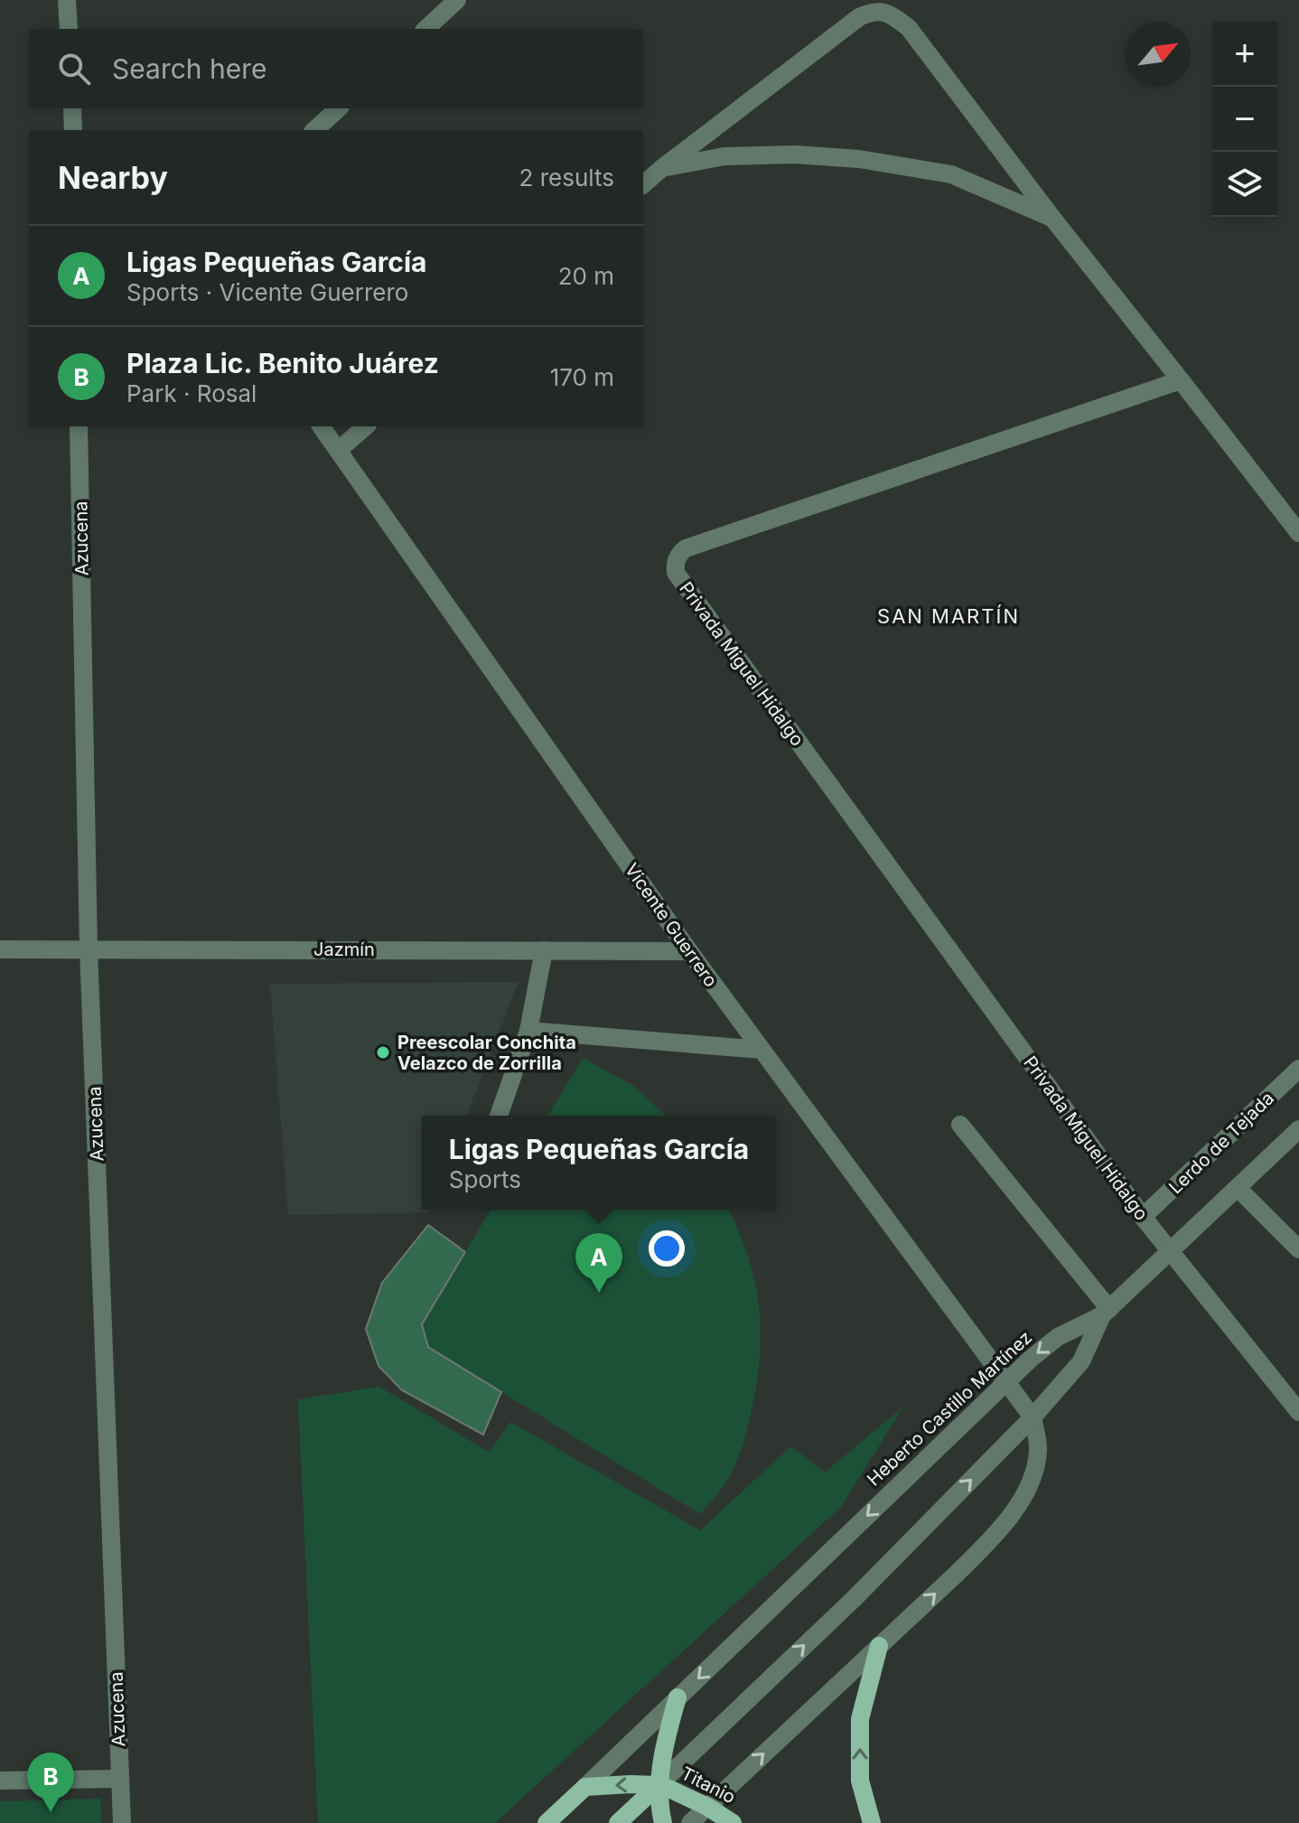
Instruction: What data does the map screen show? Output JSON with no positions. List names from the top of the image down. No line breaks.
{"streets":{"main road":["Heberto Castillo Martínez","Titanio"],"street":["Azucena","Privada Miguel Hidalgo","Vicente Guerrero","Jazmín","Lerdo de Tejada"]},"crossings":[["Azucena","Jazmín"],["Privada Miguel Hidalgo","Lerdo de Tejada"],["Vicente Guerrero","Jazmín"],["Vicente Guerrero","Heberto Castillo Martínez"]],"districts":["SAN MARTÍN"],"places":["Preescolar Conchita Velazco de Zorrilla"],"north":"top right","page":{"map_buttons":["+","−"],"search":"Search here","heading":["Nearby","2 results"],"list":[{"mark":"A","name":"Ligas Pequeñas García","note":"Sports · Vicente Guerrero","value":"20 m"},{"mark":"B","name":"Plaza Lic. Benito Juárez","note":"Park · Rosal","value":"170 m"}],"popup":["Ligas Pequeñas García","Sports"],"pins":["A","B"]}}
